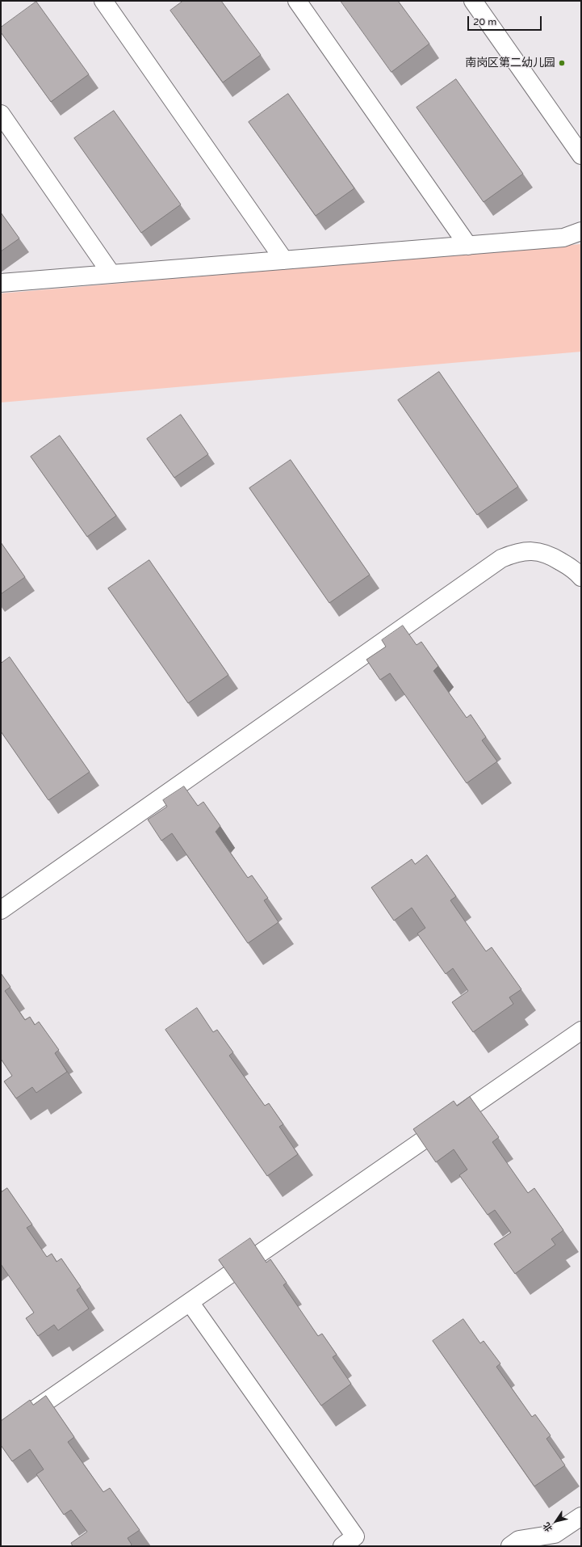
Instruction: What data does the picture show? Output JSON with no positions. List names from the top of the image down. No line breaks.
{"places":["南岗区第二幼儿园"],"scale_bar":"20 m","north":"bottom left"}
